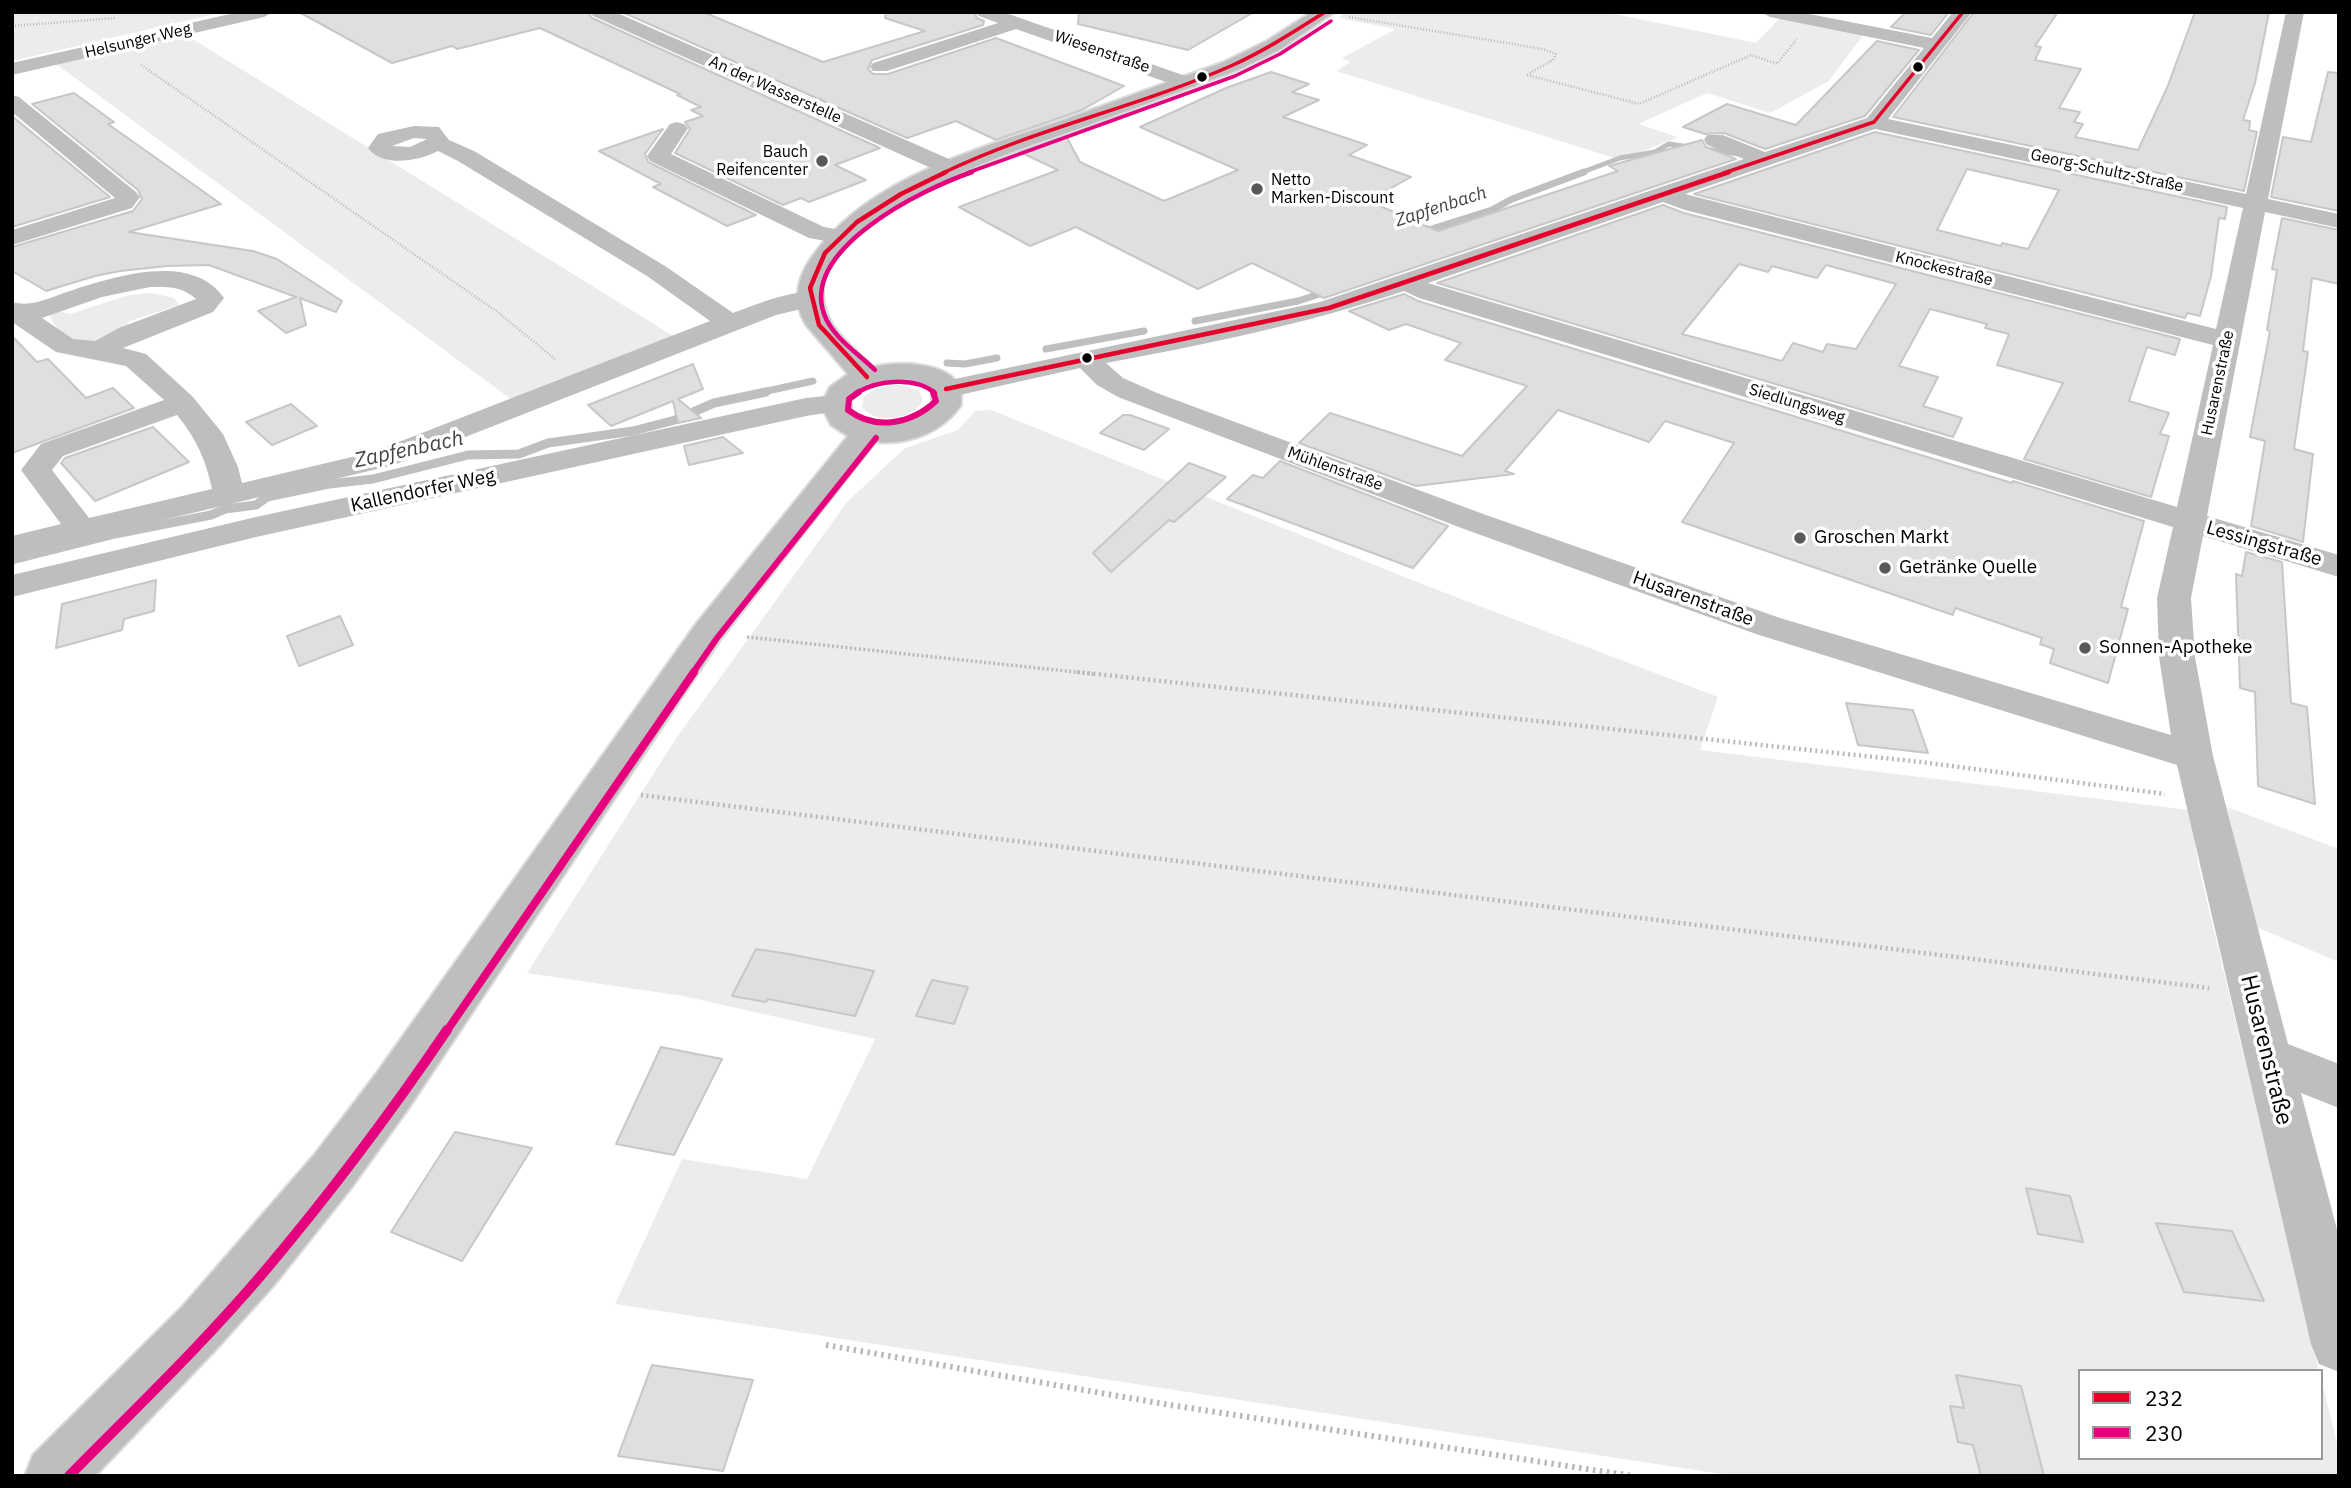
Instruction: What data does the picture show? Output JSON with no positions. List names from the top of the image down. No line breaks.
{"streets":{"street":["Helsunger Weg","Wiesenstraße","An der Wasserstelle","Georg-Schultz-Straße","Knockestraße","Husarenstraße","Siedlungsweg","Mühlenstraße","Kallendorfer Weg","Lessingstraße"]},"crossings":[["Georg-Schultz-Straße","Husarenstraße"],["Knockestraße","Husarenstraße"],["Husarenstraße","Siedlungsweg"],["Husarenstraße","Mühlenstraße"],["Husarenstraße","Lessingstraße"],["Siedlungsweg","Lessingstraße"]],"water":["Zapfenbach"],"places":["Bauch Reifencenter","Netto Marken-Discount","Groschen Markt","Getränke Quelle","Sonnen-Apotheke"],"lines":["transit line 232","transit line 230"],"legend":["232","230"]}
